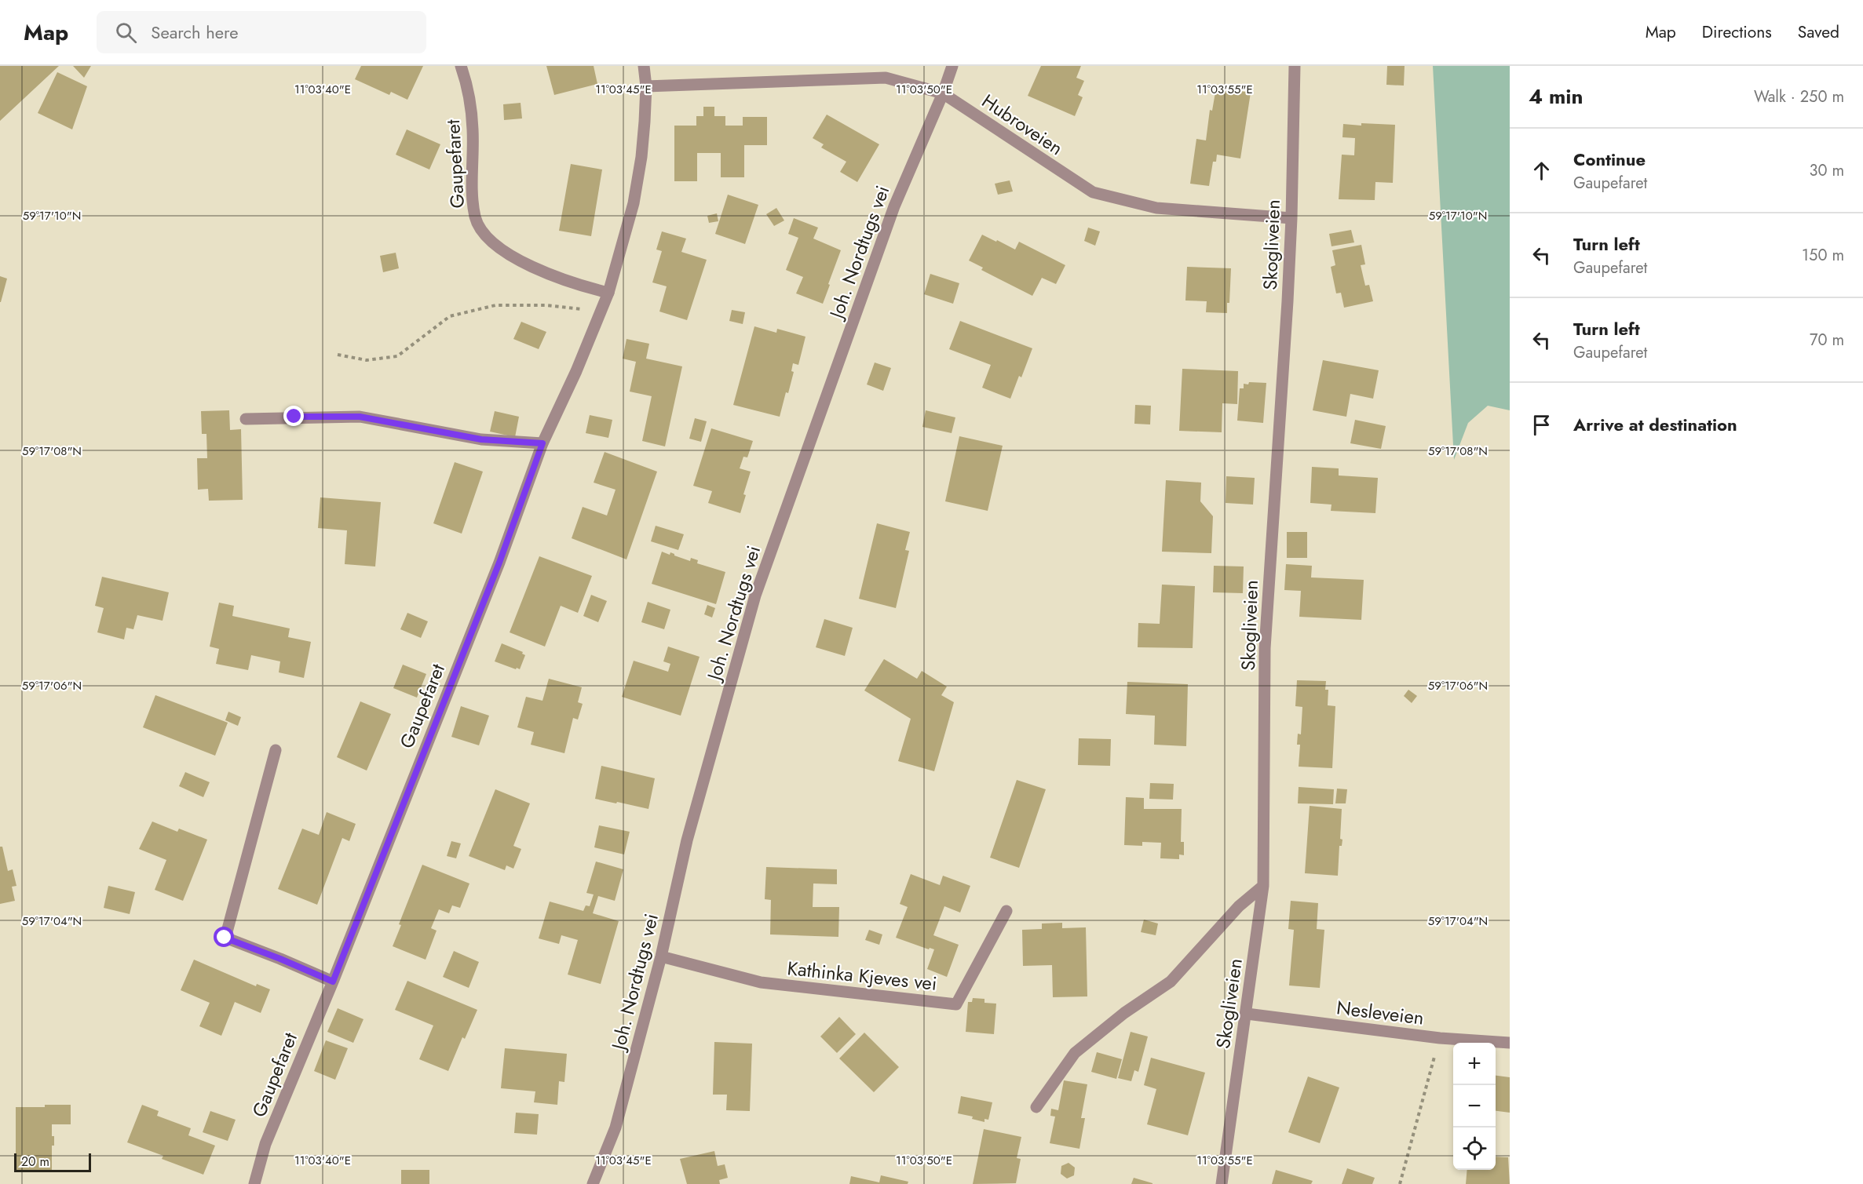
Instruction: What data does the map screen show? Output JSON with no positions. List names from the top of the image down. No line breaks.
{"streets":{"street":["Hubroveien","Gaupefaret","Skogliveien","Joh. Nordtugs vei","Kathinka Kjeves vei","Nesleveien"]},"crossings":[["Hubroveien","Gaupefaret"],["Hubroveien","Skogliveien"],["Hubroveien","Joh. Nordtugs vei"],["Skogliveien","Nesleveien"],["Joh. Nordtugs vei","Kathinka Kjeves vei"]],"scale_bar":"20 m","page":{"header":"Map","search":"Search here","nav":["Map","Directions","Saved"],"heading":["4 min","Walk · 250 m"],"list":[["Continue","Gaupefaret","30 m"],["Turn left","Gaupefaret","150 m"],["Turn left","Gaupefaret","70 m"],"Arrive at destination"],"map_buttons":["+","−"],"scale":"20 m"},"coordinates":["11°03'40\"E","11°03'45\"E","11°03'50\"E","11°03'55\"E","59°17'10\"N","59°17'08\"N","59°17'06\"N","59°17'04\"N"]}
